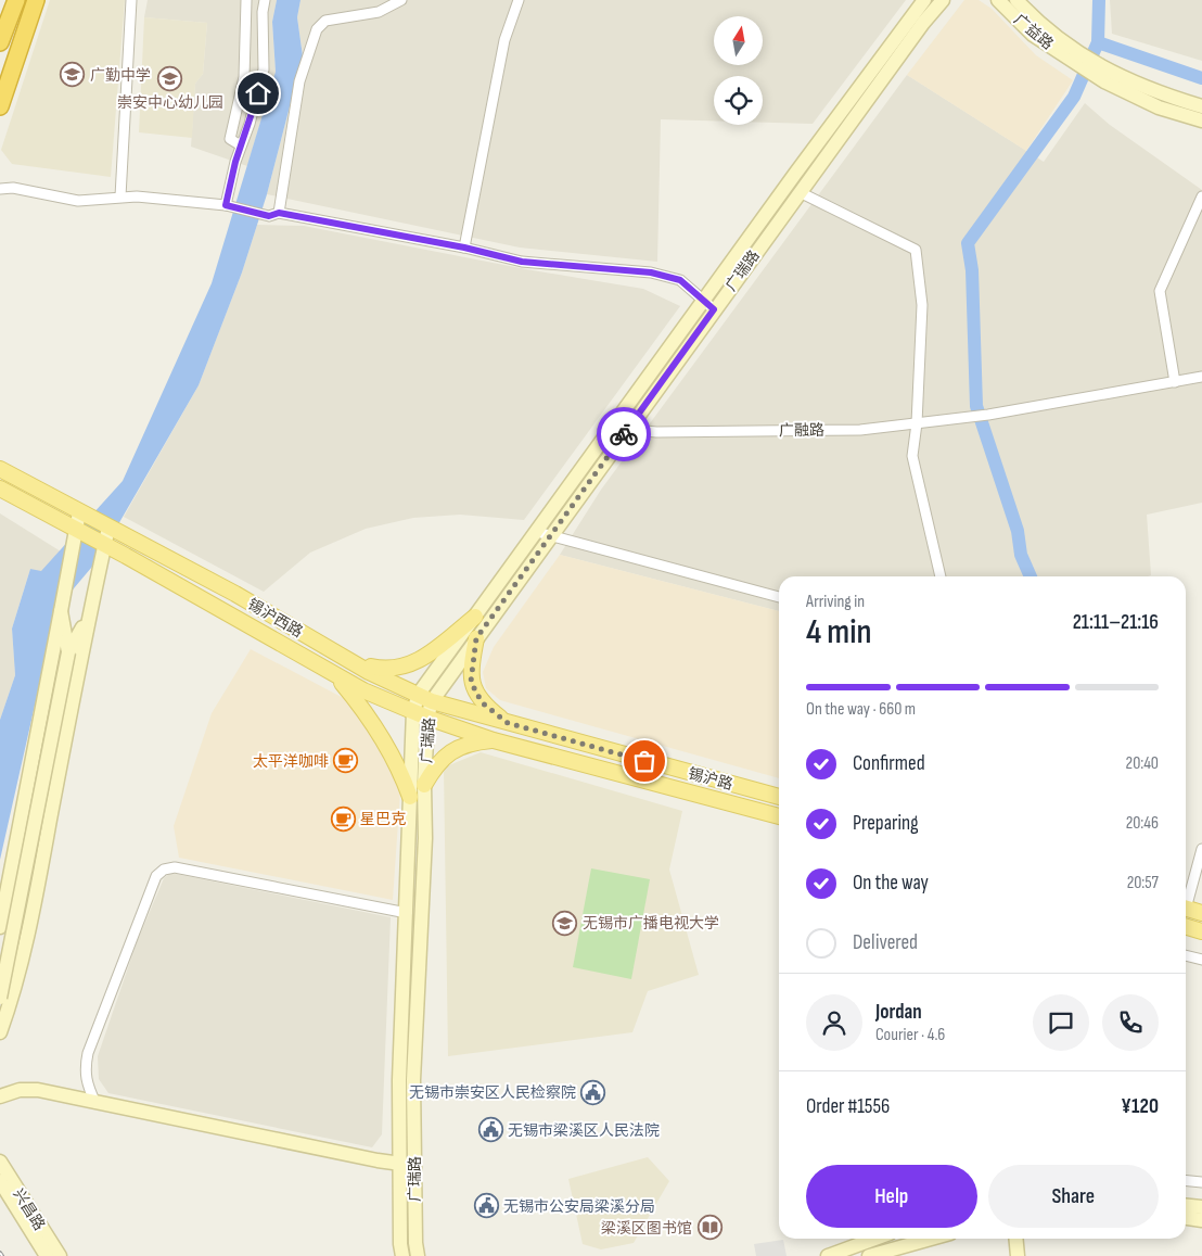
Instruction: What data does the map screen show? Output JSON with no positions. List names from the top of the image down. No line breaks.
{"streets":{"main road":["广益路","广瑞路","锡沪西路","锡沪路","兴昌路"],"street":["广融路"]},"crossings":[["广瑞路","广融路"],["广瑞路","锡沪西路"],["广瑞路","锡沪路"],["锡沪西路","锡沪路"]],"places":{"school or university":["广勤中学","崇安中心幼儿园","无锡市广播电视大学"],"cafe":["太平洋咖啡","星巴克"],"public building":["无锡市崇安区人民检察院","无锡市梁溪区人民法院","无锡市公安局梁溪分局"],"library":["梁溪区图书馆"]},"north":"top","page":{"heading":["4 min","Arriving in","21:11–21:16"],"panel":["Jordan","Courier · 4.6","Order #1556","¥120"],"bar":"On the way · 660 m","list":[["Confirmed","20:40"],["Preparing","20:46"],["On the way","20:57"],"Delivered"],"buttons":["Help","Share"]}}
